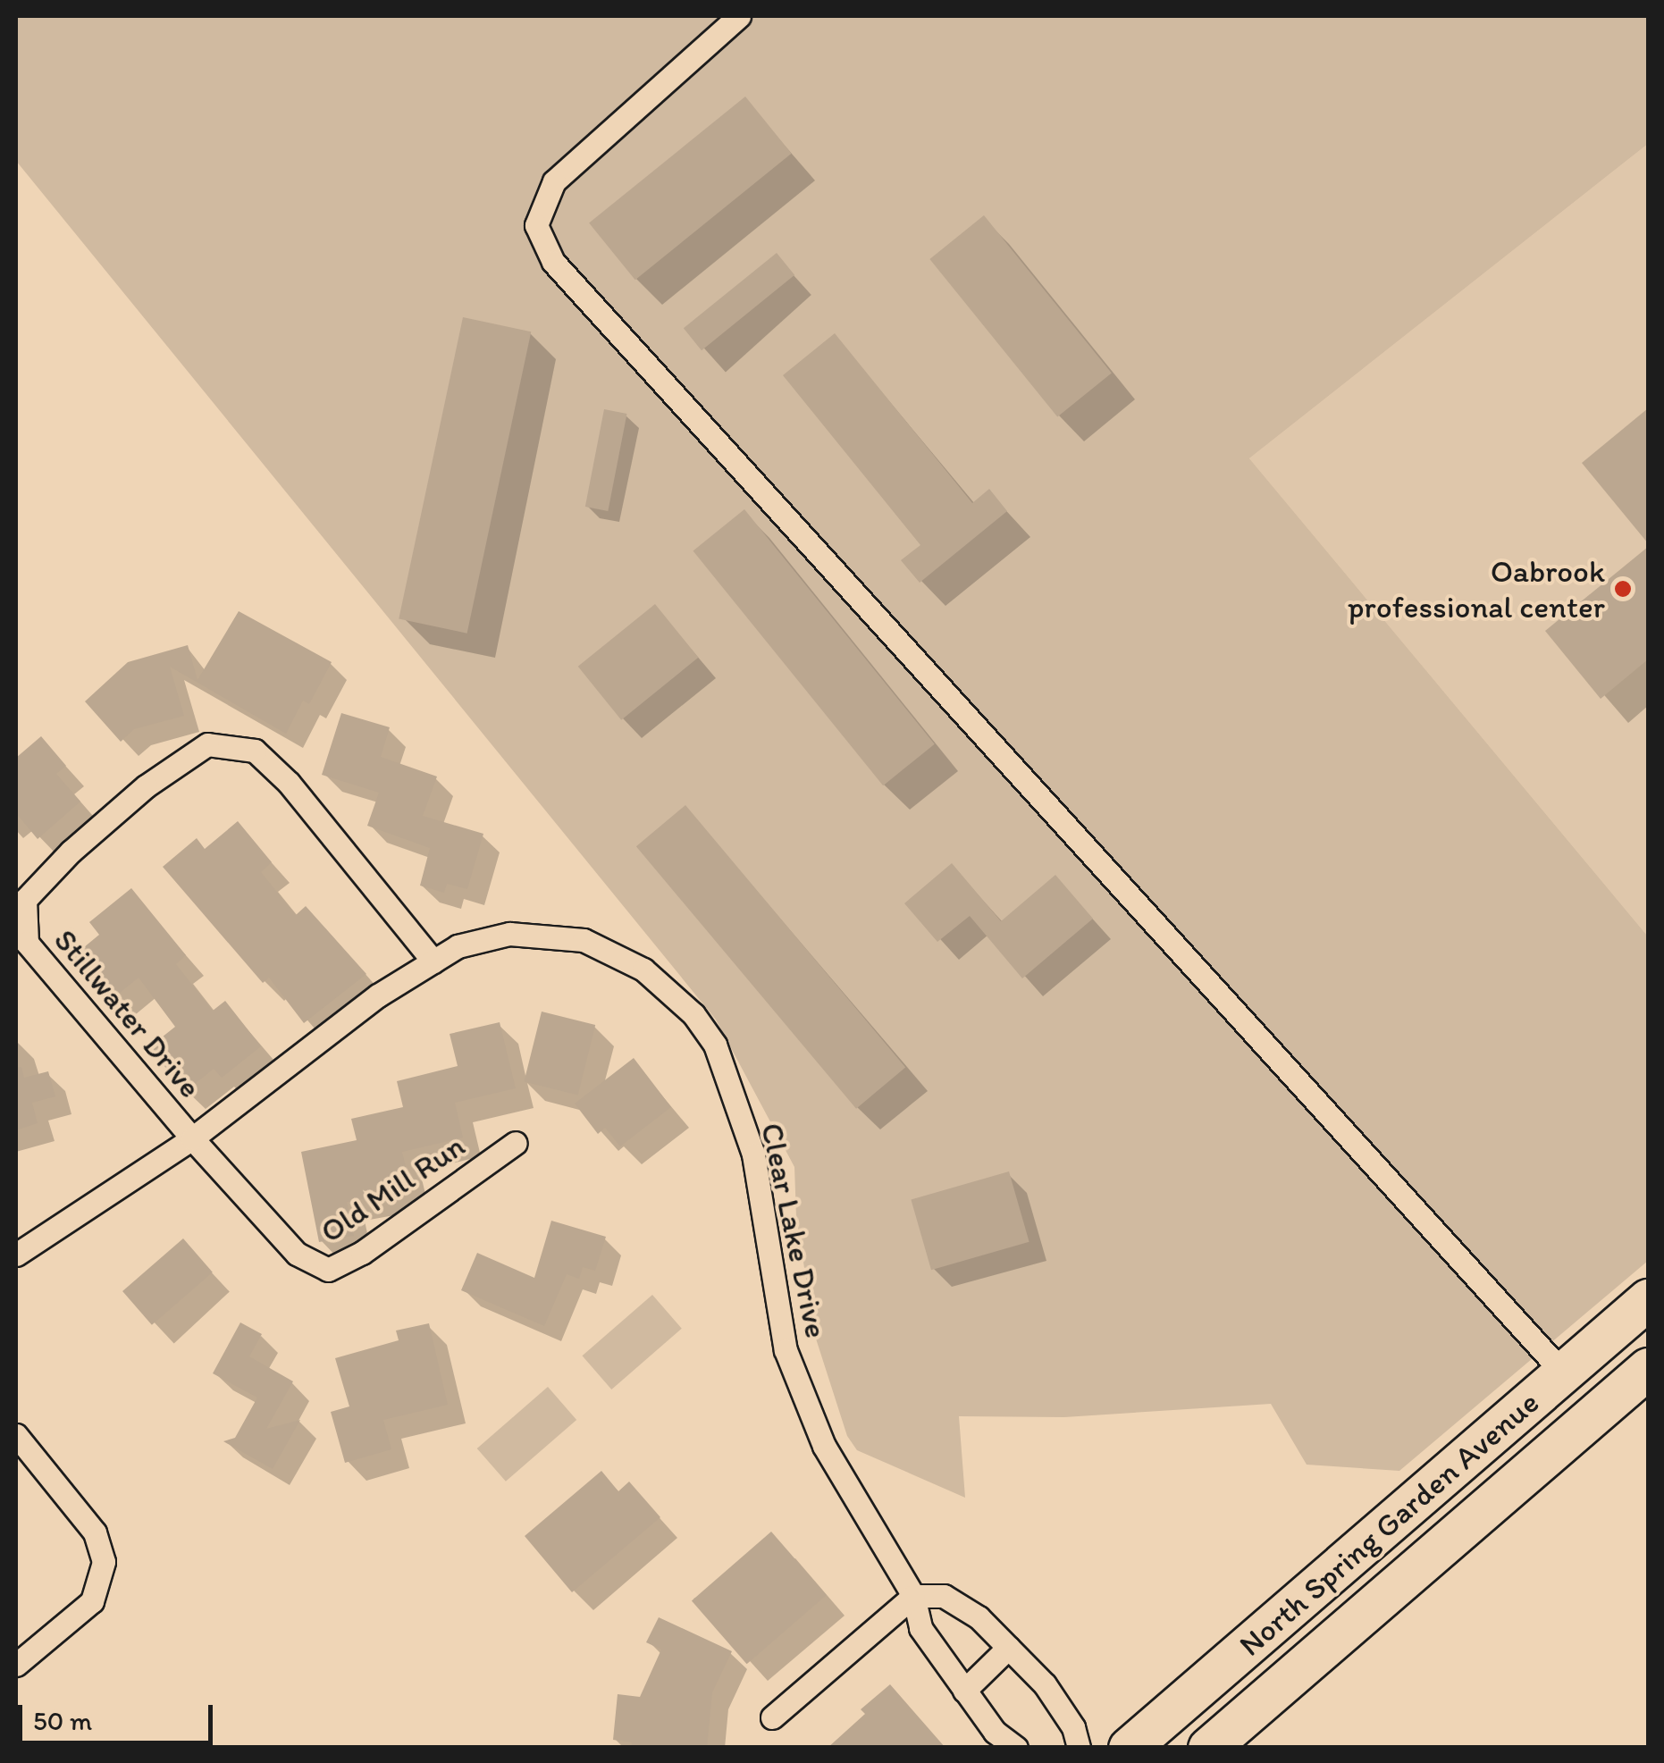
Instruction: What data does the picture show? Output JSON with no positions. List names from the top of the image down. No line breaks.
{"streets":{"highway":["North Spring Garden Avenue"],"street":["Stillwater Drive","Old Mill Run","Clear Lake Drive"]},"crossings":[["Stillwater Drive","Old Mill Run"],["Stillwater Drive","Clear Lake Drive"],["Old Mill Run","Clear Lake Drive"]],"places":["Oabrook professional center"],"scale_bar":"50 m"}
